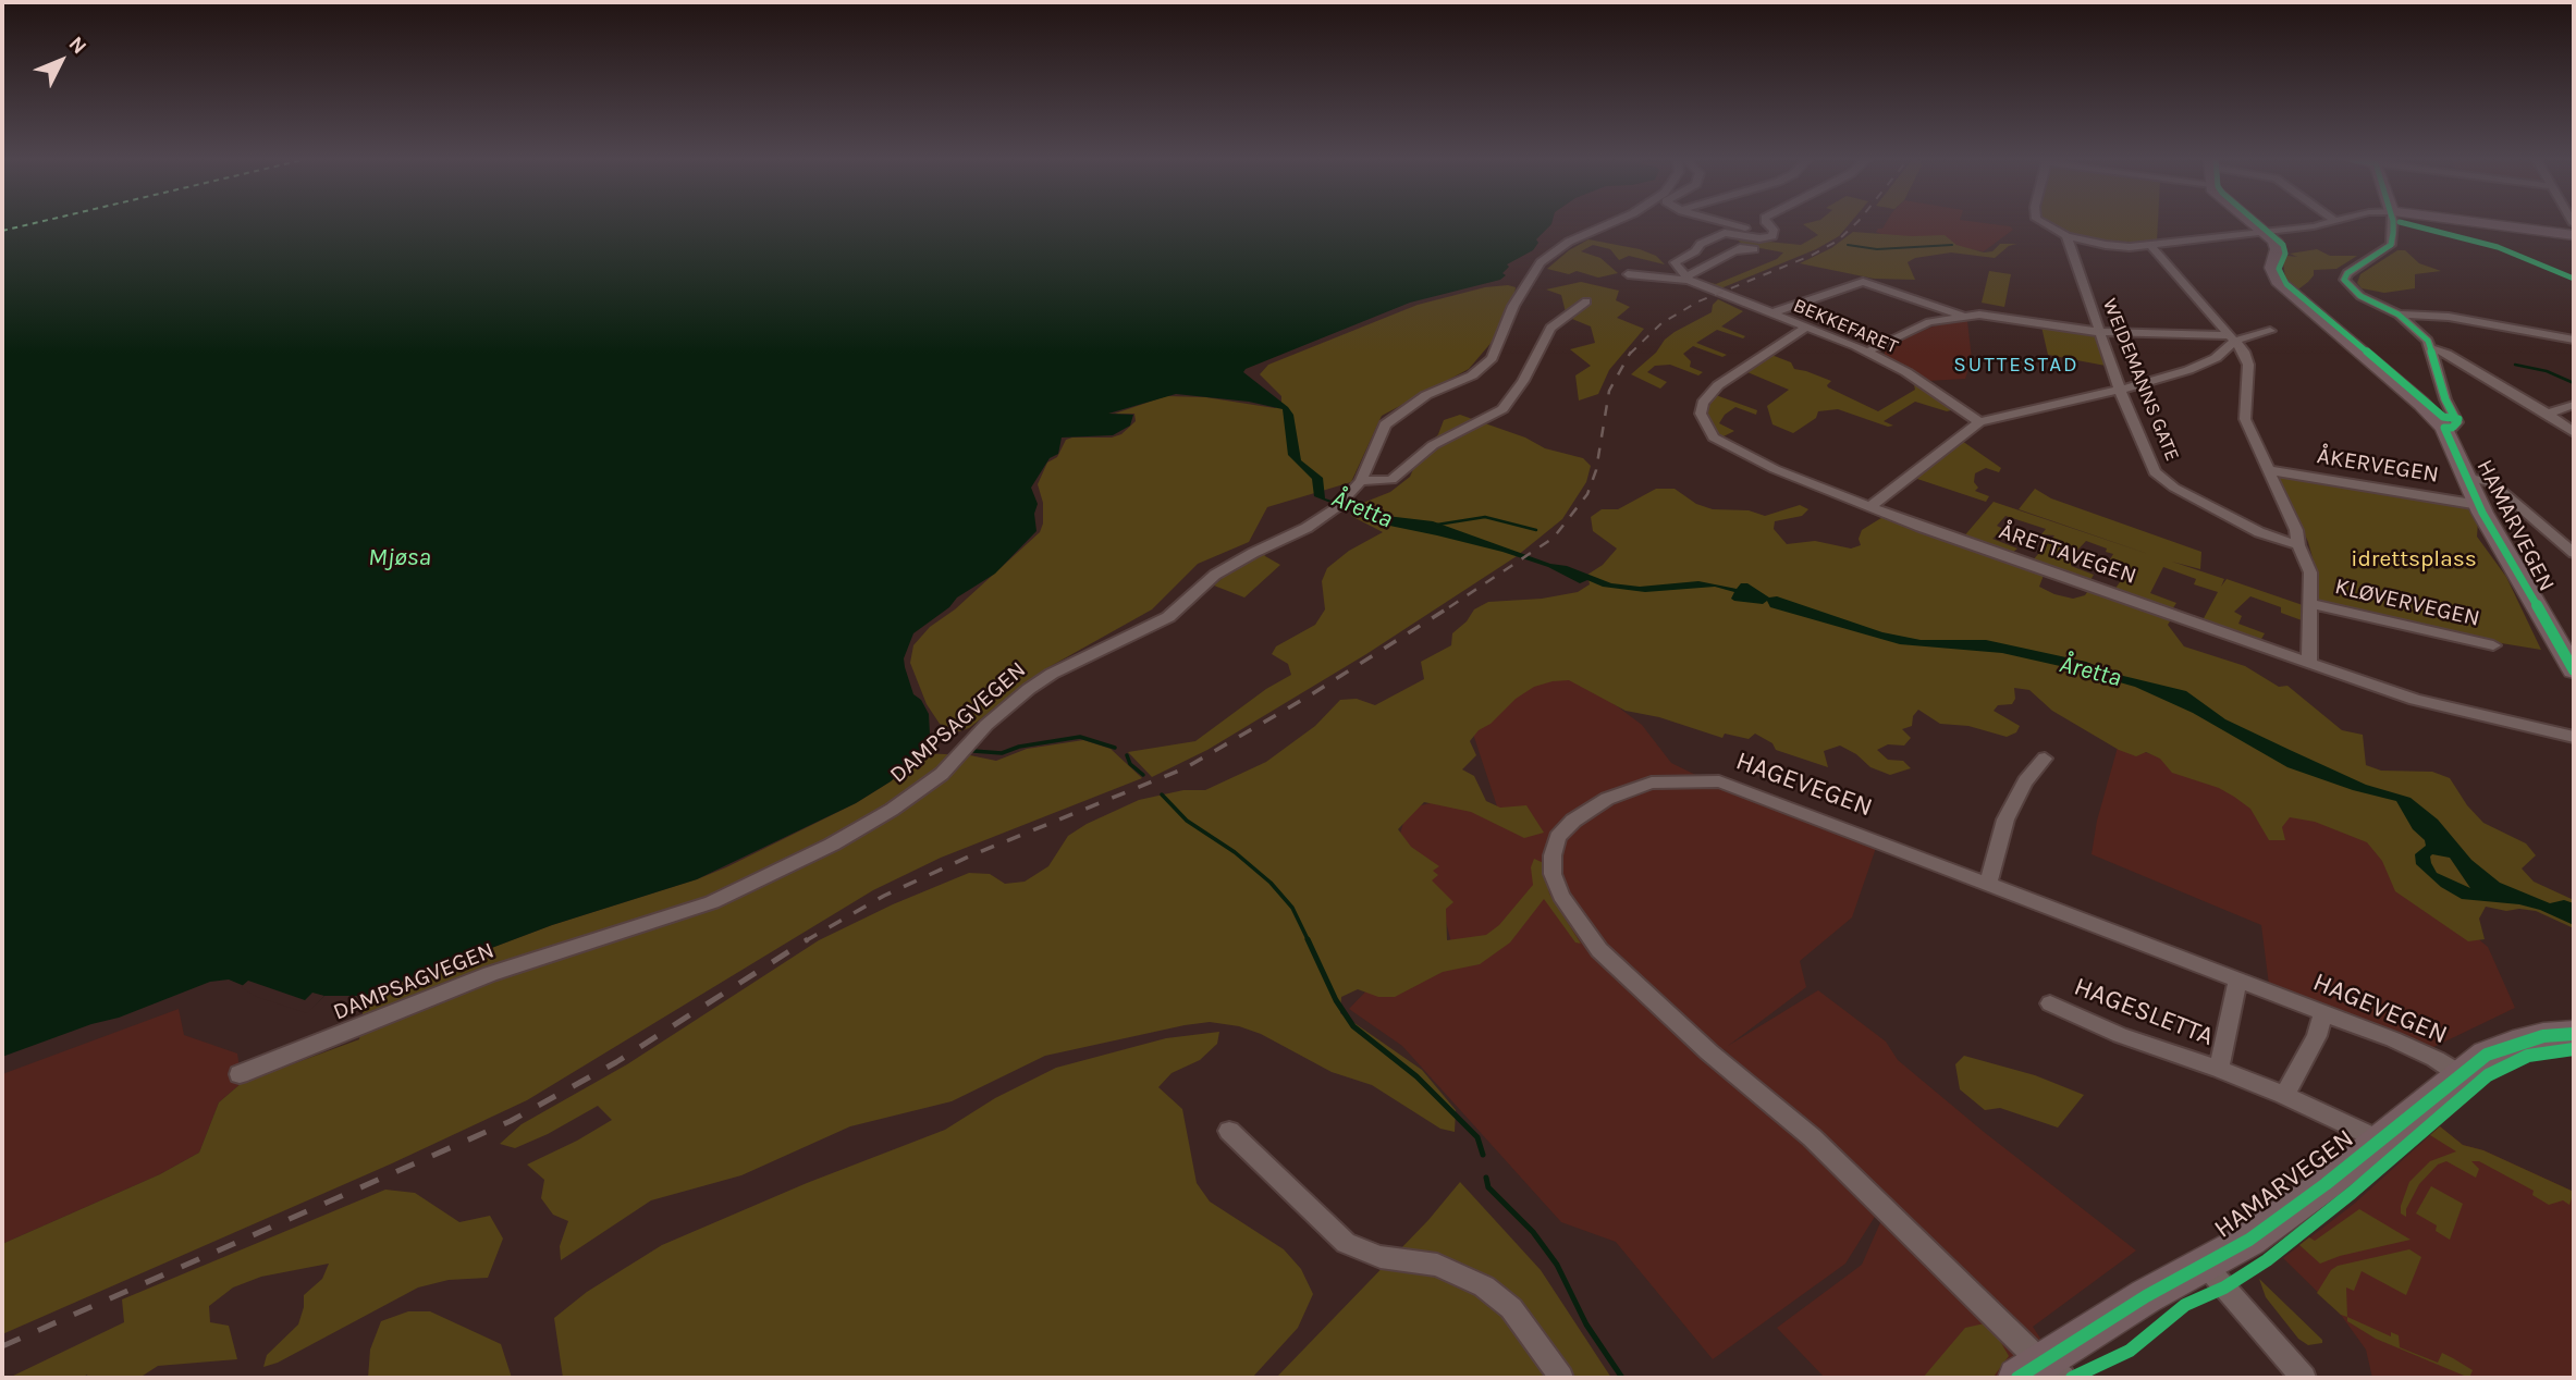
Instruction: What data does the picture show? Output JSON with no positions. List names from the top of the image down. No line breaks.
{"streets":{"main road":["HAMARVEGEN"],"street":["BEKKEFARET","WEIDEMANNS GATE","ÅKERVEGEN","ÅRETTAVEGEN","KLØVERVEGEN","DAMPSAGVEGEN","HAGEVEGEN","HAGESLETTA"]},"crossings":[["BEKKEFARET","ÅRETTAVEGEN"],["ÅKERVEGEN","HAMARVEGEN"],["HAMARVEGEN","HAGEVEGEN"],["HAMARVEGEN","HAGESLETTA"],["HAGEVEGEN","HAGESLETTA"]],"districts":["SUTTESTAD"],"water":["Åretta","Mjøsa"],"parks":["idrettsplass"],"north":"top right"}
